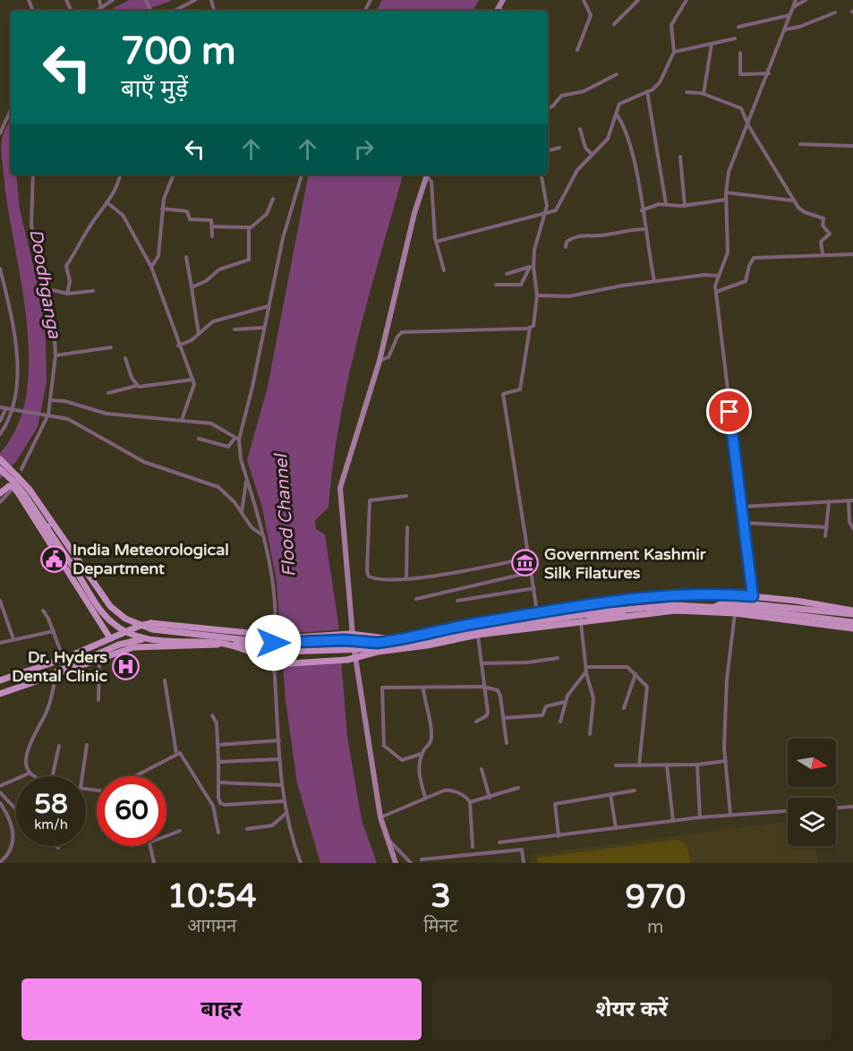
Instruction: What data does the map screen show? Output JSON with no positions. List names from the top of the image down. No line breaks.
{"water":["Doodhganga","Flood Channel"],"places":{"public building":["India Meteorological Department"],"museum":["Government Kashmir Silk Filatures"],"hospital":["Dr. Hyders Dental Clinic"]},"north":"right","page":{"turn":["700 m","बाएँ मुड़ें"],"speed":"58 km/h","limit":"60","eta":["10:54","आगमन","3","मिनट","970","m"],"buttons":["बाहर","शेयर करें"]}}
